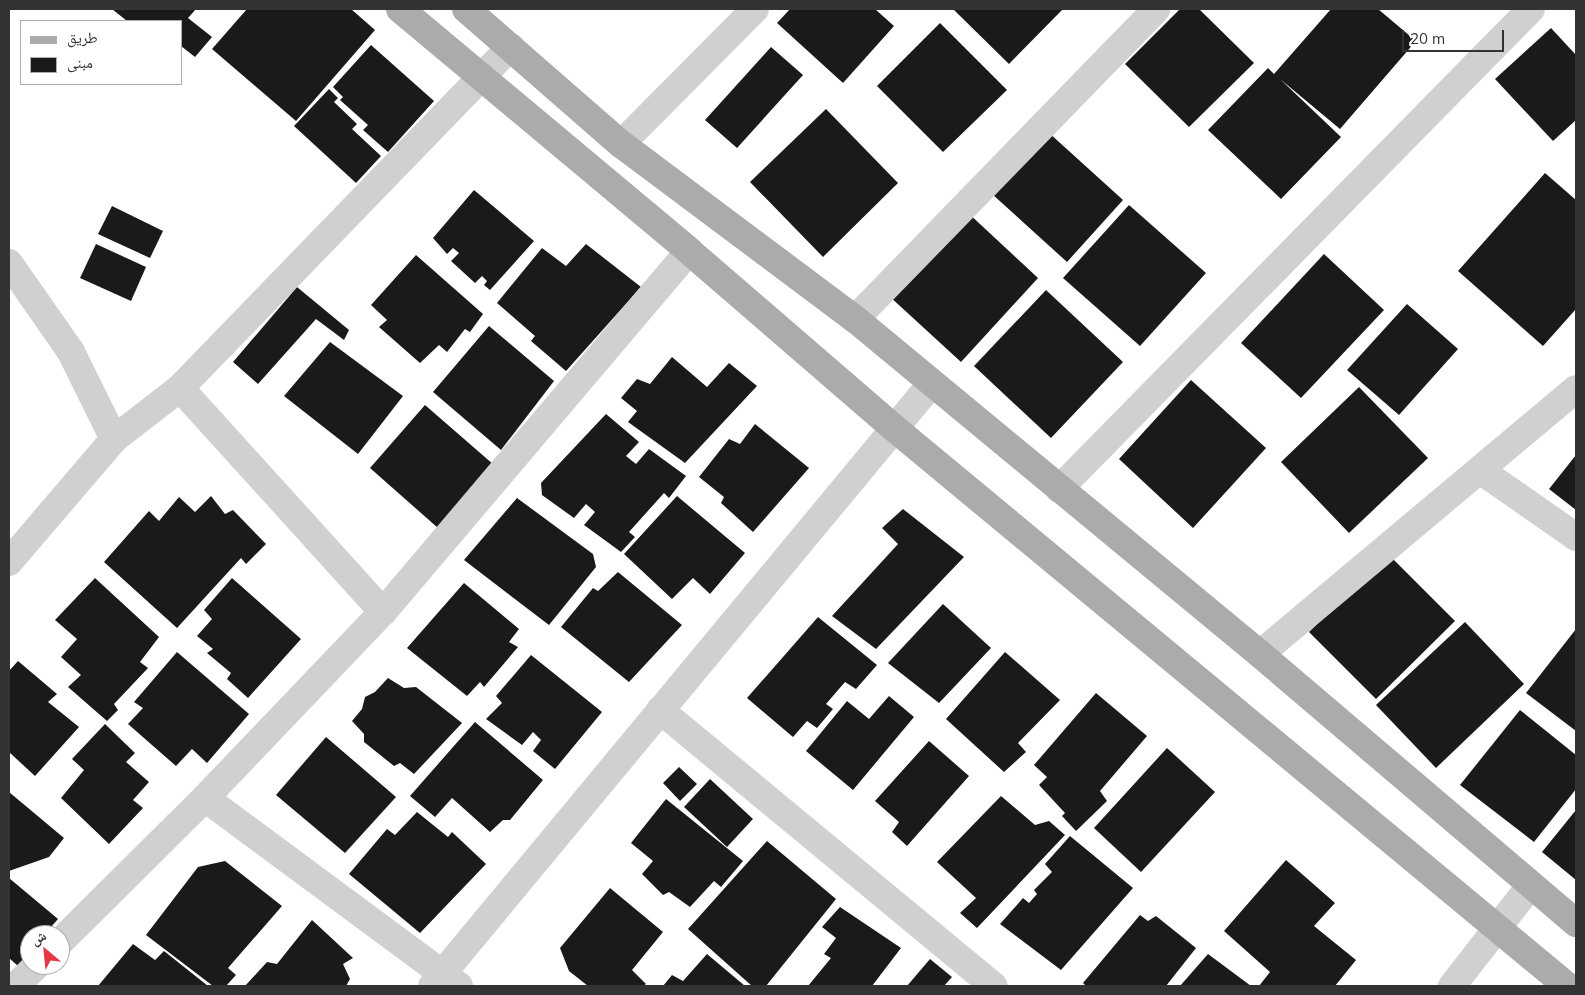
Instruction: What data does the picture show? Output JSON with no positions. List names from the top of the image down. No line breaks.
{"legend":["طريق","مبنى"],"scale_bar":"20 m","north":"top left"}
